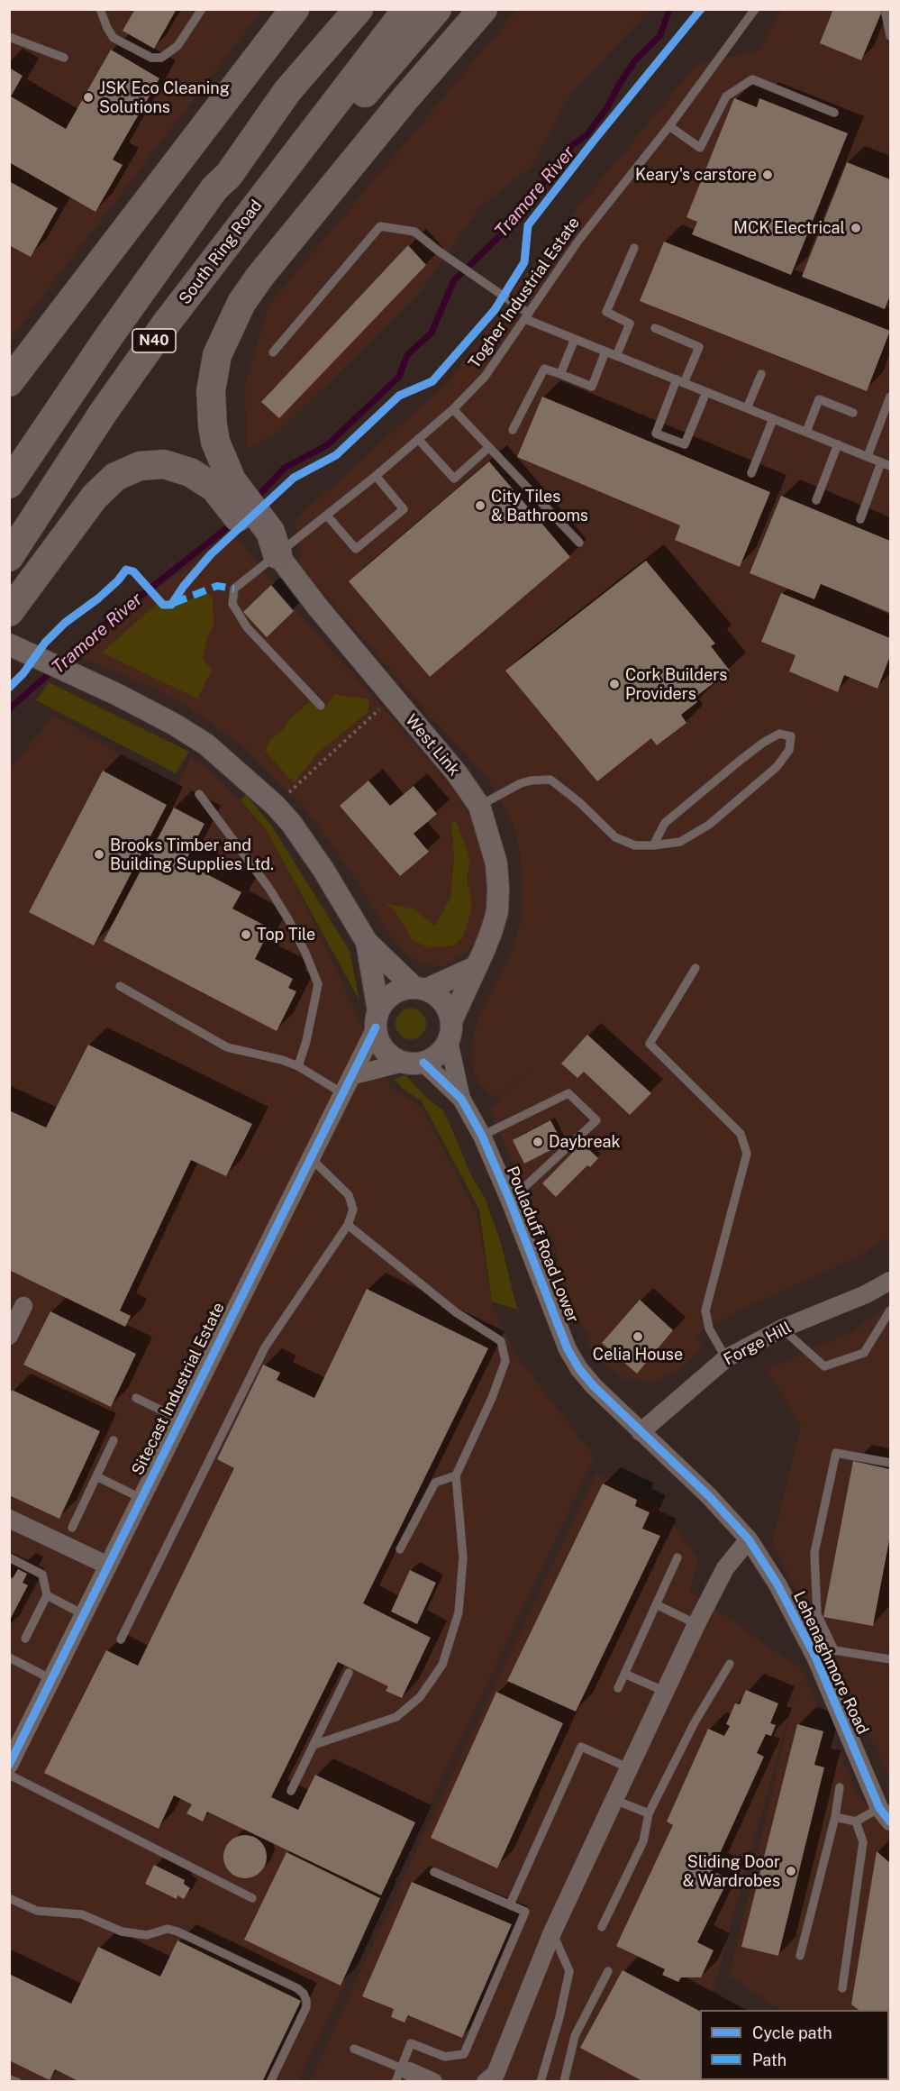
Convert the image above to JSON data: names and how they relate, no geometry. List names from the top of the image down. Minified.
{"streets":{"highway":["South Ring Road","N40"],"street":["West Link","Pouladuff Road Lower","Forge Hill","Sitecast Industrial Estate","Lehenaghmore Road"],"lane":["Togher Industrial Estate"]},"crossings":[["Togher Industrial Estate","West Link"],["West Link","Pouladuff Road Lower"],["West Link","Sitecast Industrial Estate"],["Pouladuff Road Lower","Forge Hill"],["Pouladuff Road Lower","Sitecast Industrial Estate"],["Pouladuff Road Lower","Lehenaghmore Road"],["Forge Hill","Lehenaghmore Road"]],"water":["Tramore River"],"places":["JSK Eco Cleaning Solutions","Keary's carstore","MCK Electrical","City Tiles & Bathrooms","Cork Builders Providers","Brooks Timber and Building Supplies Ltd.","Top Tile","Daybreak","Celia House","Sliding Door & Wardrobes"],"legend":["Cycle path","Path"]}
